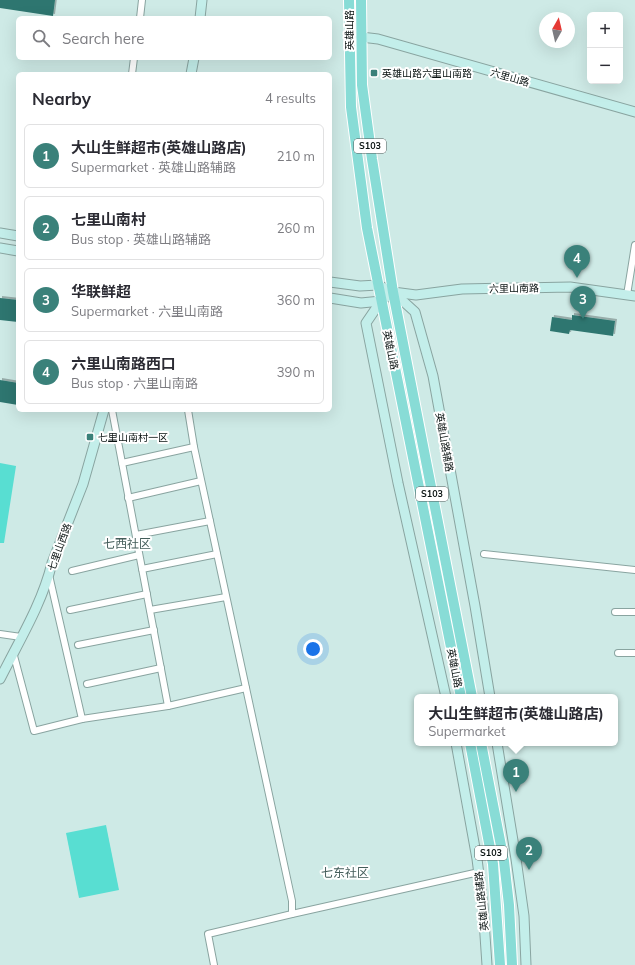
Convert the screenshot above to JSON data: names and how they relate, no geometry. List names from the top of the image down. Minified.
{"streets":{"main road":["英雄山路","S103"],"street":["六里山路","六里山南路","英雄山路辅路","七里山西路"]},"crossings":[["英雄山路","六里山路"],["英雄山路","六里山南路"],["英雄山路","英雄山路辅路"],["六里山南路","英雄山路辅路"]],"districts":["七西社区","七东社区"],"places":{"transit":["英雄山路六里山南路","七里山南村一区"]},"north":"top","page":{"map_buttons":["+","−"],"search":"Search here","heading":["Nearby","4 results"],"list":[{"mark":"1","name":"大山生鲜超市(英雄山路店)","note":"Supermarket · 英雄山路辅路","value":"210 m"},{"mark":"2","name":"七里山南村","note":"Bus stop · 英雄山路辅路","value":"260 m"},{"mark":"3","name":"华联鲜超","note":"Supermarket · 六里山南路","value":"360 m"},{"mark":"4","name":"六里山南路西口","note":"Bus stop · 六里山南路","value":"390 m"}],"pins":["4","3","1","2"],"popup":["大山生鲜超市(英雄山路店)","Supermarket"]}}
